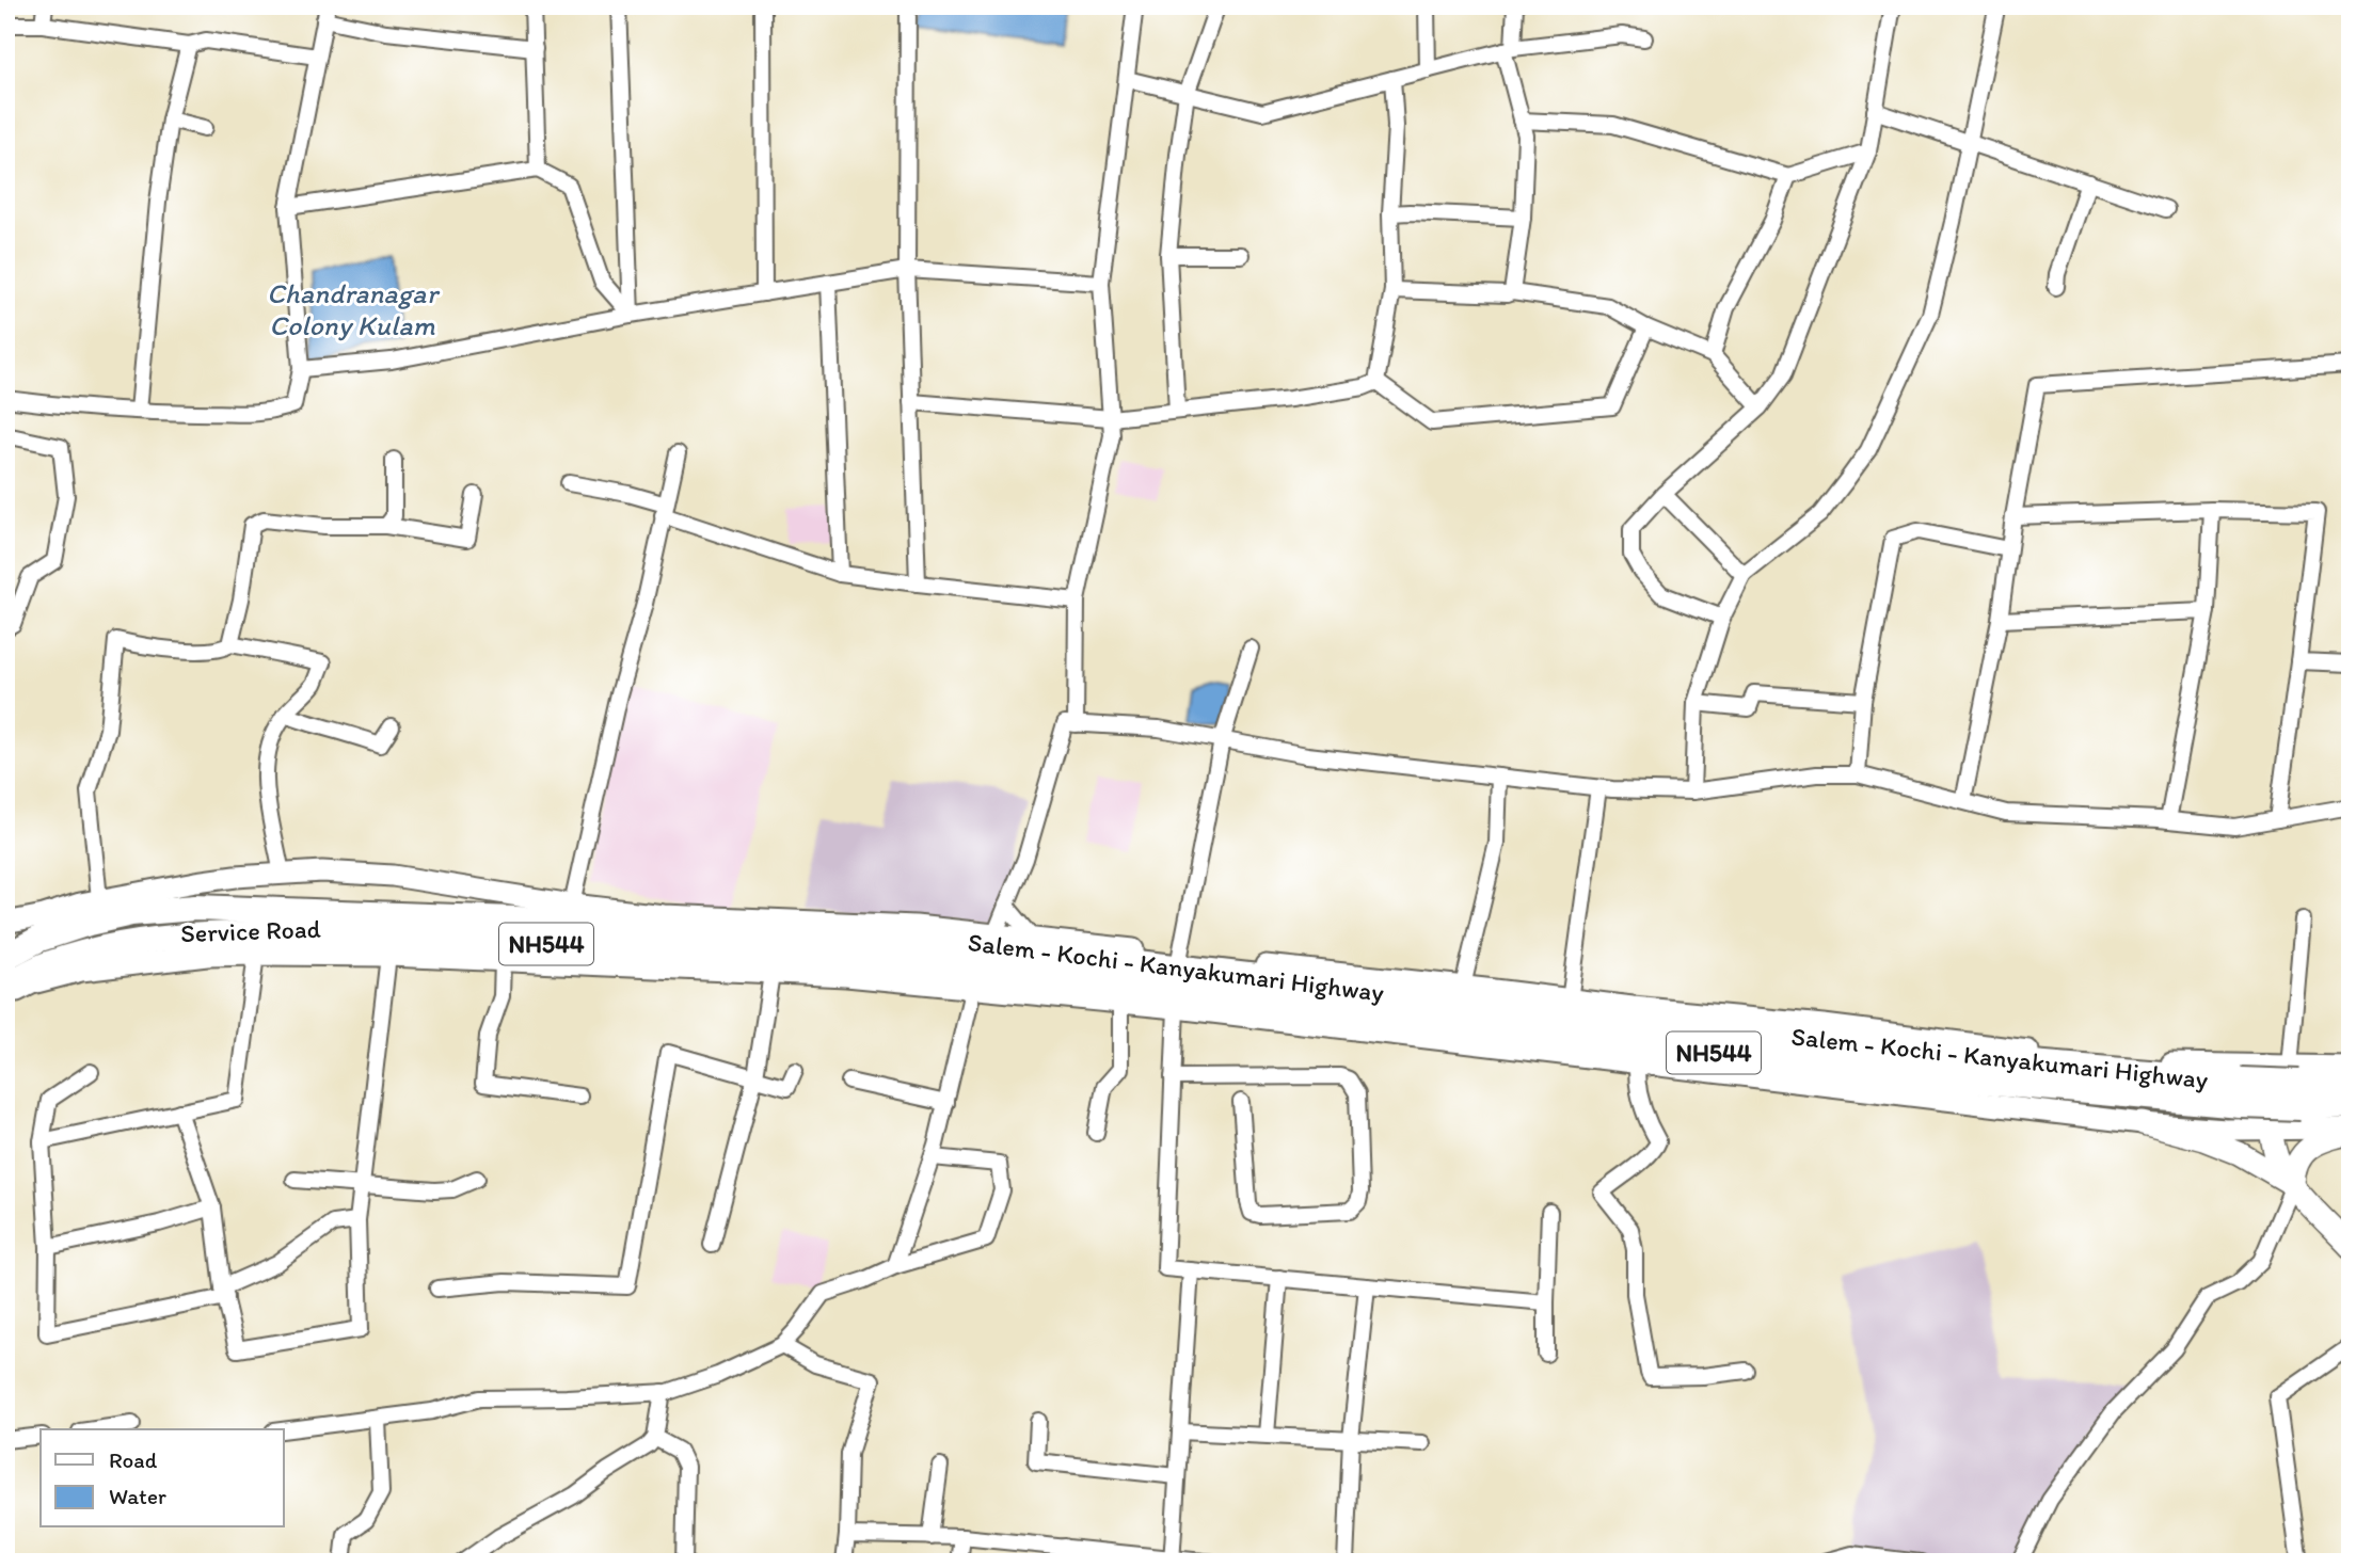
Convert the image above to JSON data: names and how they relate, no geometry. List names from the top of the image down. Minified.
{"streets":{"highway":["NH544","Salem - Kochi - Kanyakumari Highway"],"street":["Service Road"]},"water":["Chandranagar Colony Kulam"],"legend":["Road","Water"]}
